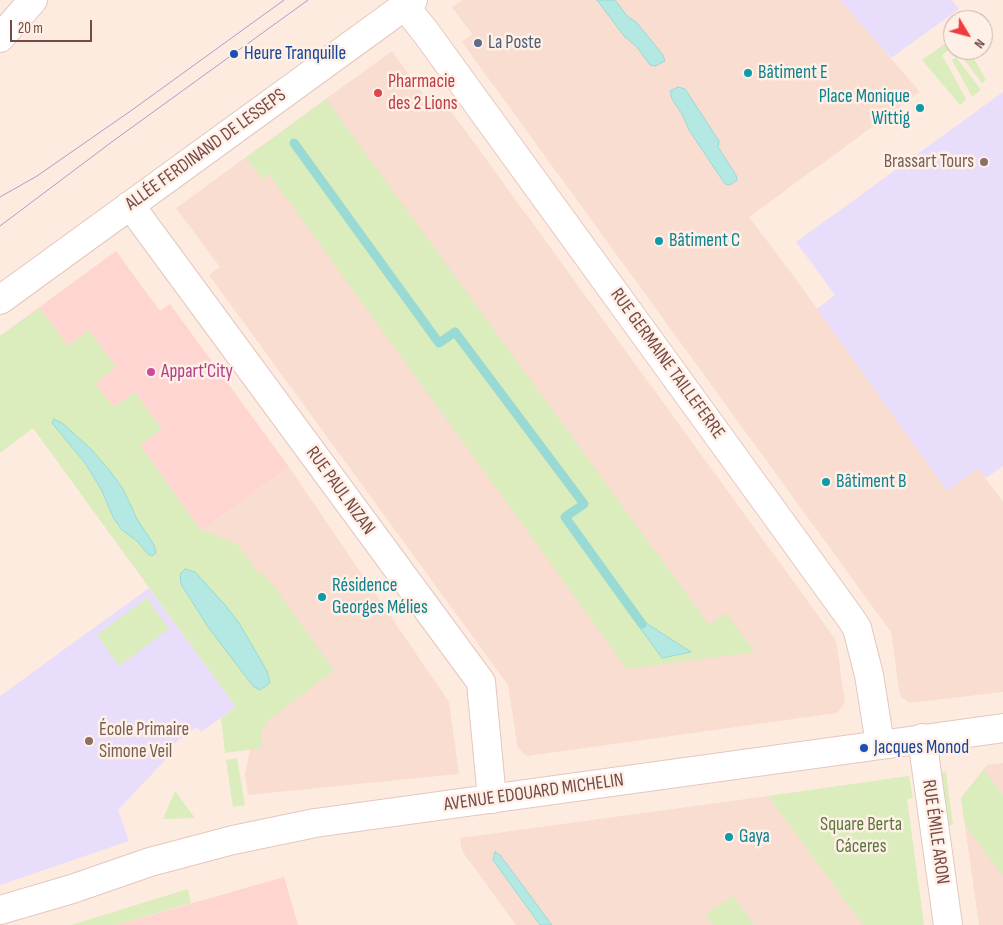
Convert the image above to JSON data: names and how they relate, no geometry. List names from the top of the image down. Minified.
{"streets":{"street":["ALLÉE FERDINAND DE LESSEPS","RUE GERMAINE TAILLEFERRE","RUE PAUL NIZAN","AVENUE EDOUARD MICHELIN","RUE ÉMILE ARON"]},"crossings":[["ALLÉE FERDINAND DE LESSEPS","RUE GERMAINE TAILLEFERRE"],["ALLÉE FERDINAND DE LESSEPS","RUE PAUL NIZAN"],["RUE GERMAINE TAILLEFERRE","AVENUE EDOUARD MICHELIN"],["RUE PAUL NIZAN","AVENUE EDOUARD MICHELIN"],["AVENUE EDOUARD MICHELIN","RUE ÉMILE ARON"]],"parks":["Square Berta Cáceres"],"places":["La Poste","Heure Tranquille","Bâtiment E","Pharmacie des 2 Lions","Place Monique Wittig","Brassart Tours","Bâtiment C","Appart'City","Bâtiment B","Résidence Georges Mélies","École Primaire Simone Veil","Jacques Monod","Gaya"],"scale_bar":"20 m","north":"bottom right"}
